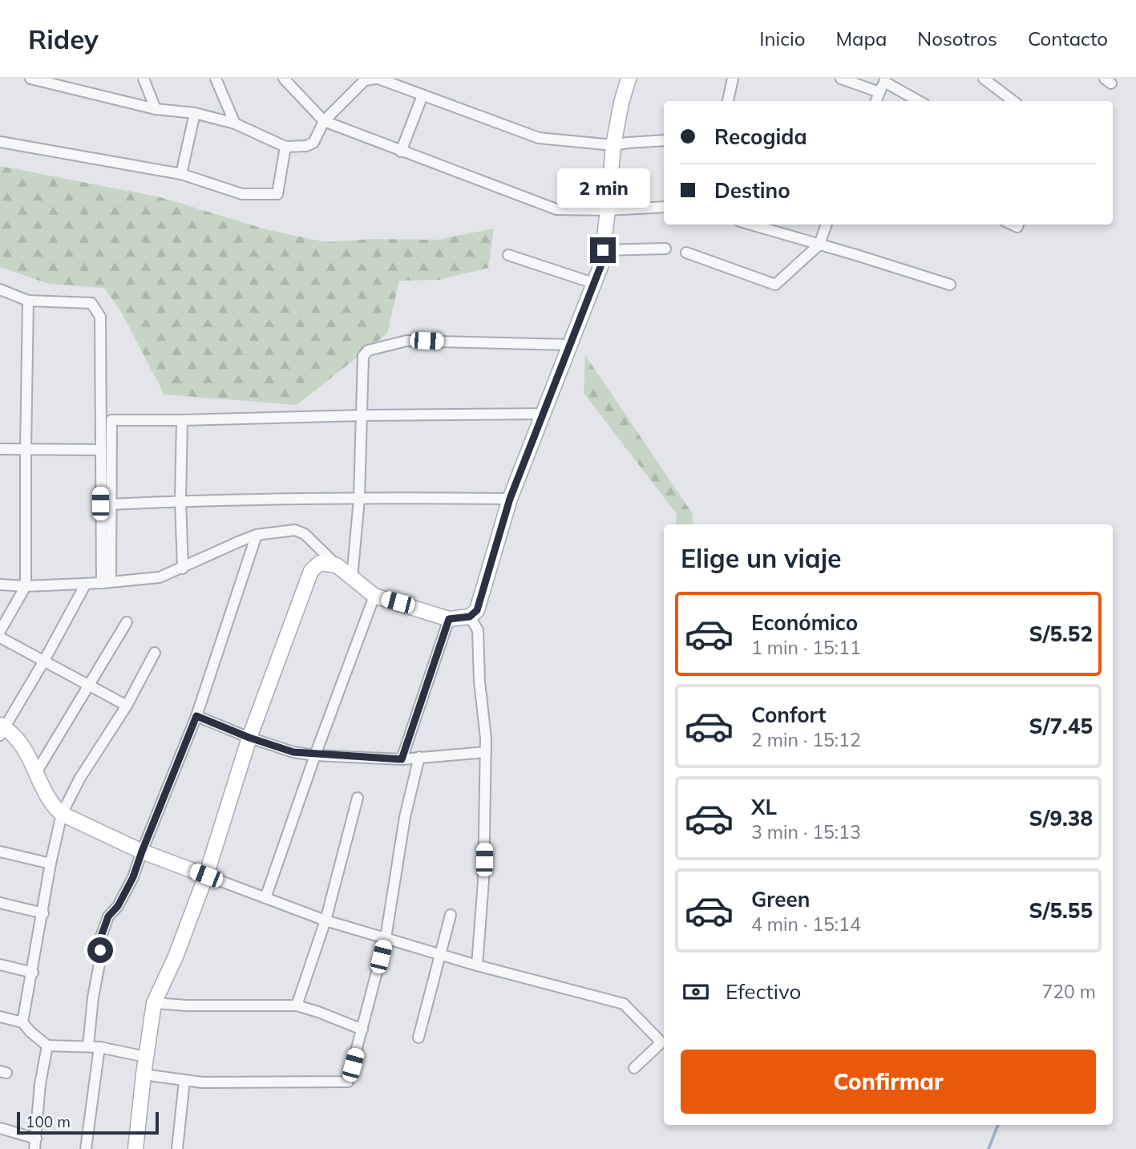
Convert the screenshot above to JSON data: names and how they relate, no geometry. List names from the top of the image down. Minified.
{"scale_bar":"100 m","page":{"header":"Ridey","nav":["Inicio","Mapa","Nosotros","Contacto"],"banner":["Recogida","Destino"],"bubble":"2 min","heading":"Elige un viaje","list":[{"name":"Económico","note":"1 min · 15:11","value":"S/5.52"},{"name":"Confort","note":"2 min · 15:12","value":"S/7.45"},{"name":"XL","note":"3 min · 15:13","value":"S/9.38"},{"name":"Green","note":"4 min · 15:14","value":"S/5.55"}],"pay":["Efectivo","720 m"],"buttons":"Confirmar","scale":"100 m"}}
